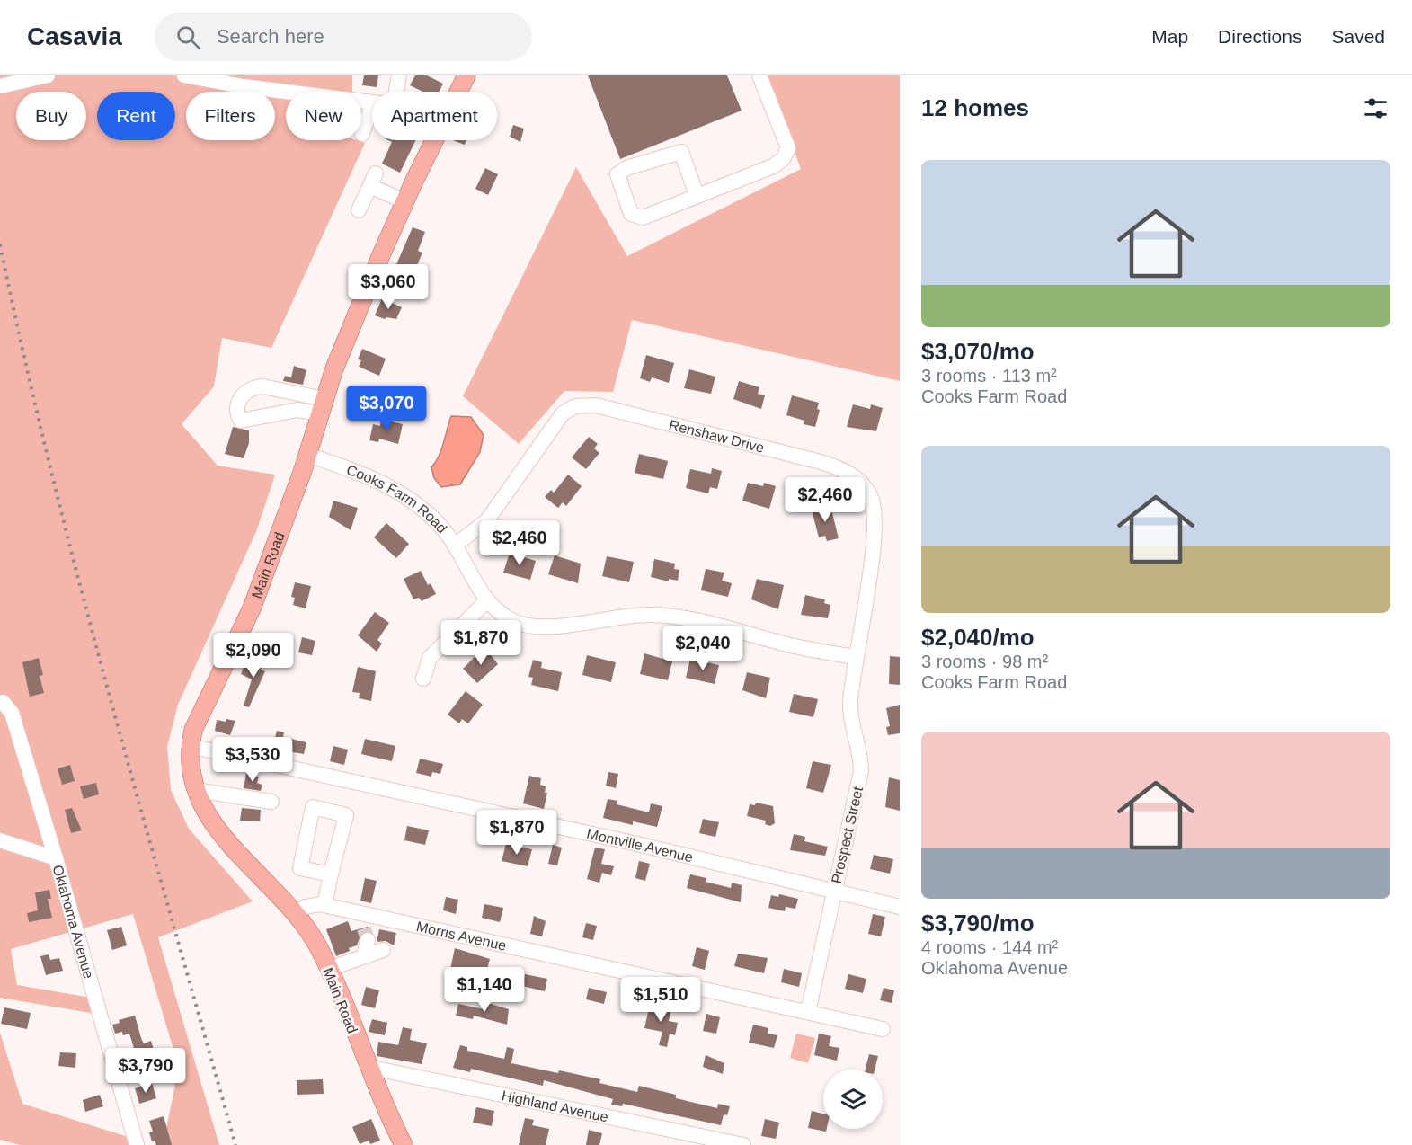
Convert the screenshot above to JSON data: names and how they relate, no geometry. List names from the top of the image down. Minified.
{"streets":{"main road":["Main Road"],"street":["Renshaw Drive","Cooks Farm Road","Prospect Street","Montville Avenue","Oklahoma Avenue","Morris Avenue","Highland Avenue"]},"crossings":[["Renshaw Drive","Cooks Farm Road"],["Renshaw Drive","Prospect Street"],["Cooks Farm Road","Main Road"],["Cooks Farm Road","Prospect Street"],["Main Road","Montville Avenue"],["Main Road","Morris Avenue"],["Main Road","Highland Avenue"],["Prospect Street","Montville Avenue"],["Prospect Street","Morris Avenue"]],"page":{"header":"Casavia","search":"Search here","nav":["Map","Directions","Saved"],"heading":"12 homes","chip":["Buy","Rent","Filters","New","Apartment"],"list":[{"name":"$3,070/mo","note":"3 rooms · 113 m² · Cooks Farm Road"},{"name":"$2,040/mo","note":"3 rooms · 98 m² · Cooks Farm Road"},{"name":"$3,790/mo","note":"4 rooms · 144 m² · Oklahoma Avenue"}],"price":["$3,060","$3,070","$2,460","$2,460","$1,870","$2,040","$2,090","$3,530","$1,870","$1,140","$1,510","$3,790"]}}
